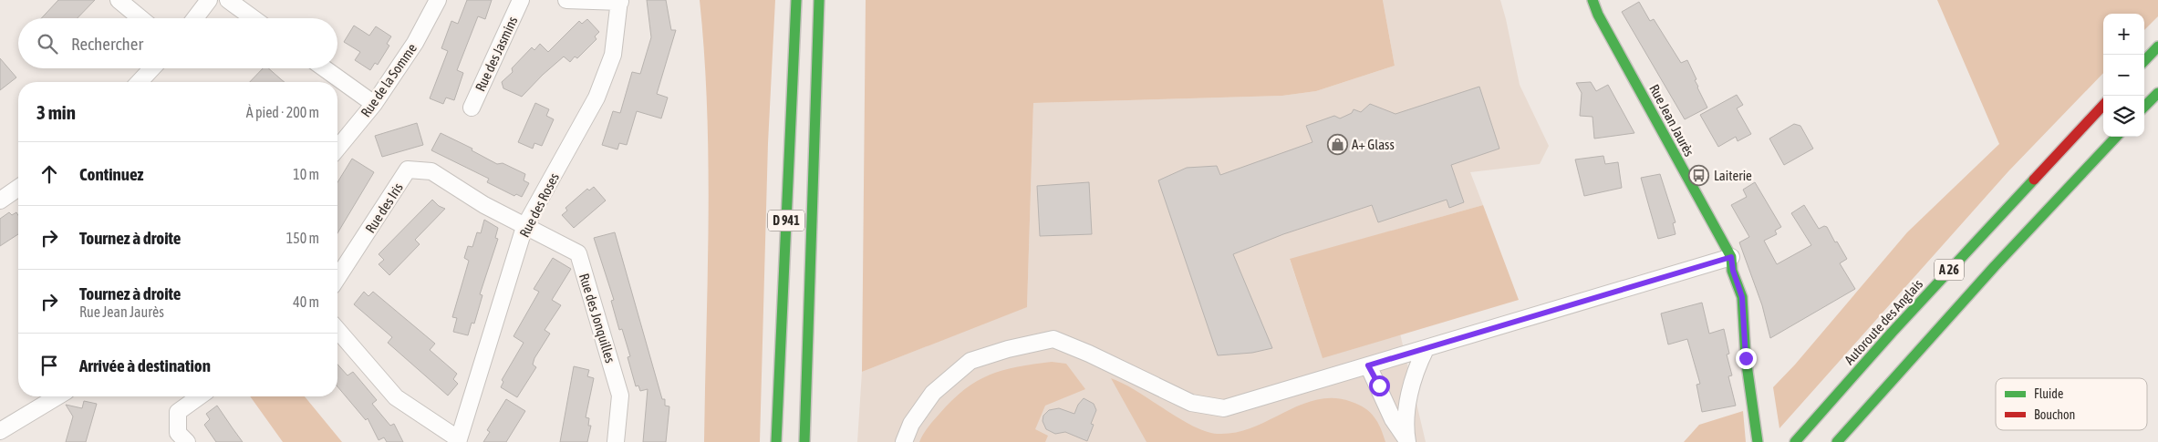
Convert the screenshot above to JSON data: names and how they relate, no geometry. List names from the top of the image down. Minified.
{"streets":{"main road":["Rue Jean Jaurès","D 941","A 26","Autoroute des Anglais"],"street":["Rue des Jasmins","Rue de la Somme","Rue des Roses","Rue des Iris","Rue des Jonquilles"]},"crossings":[["Rue des Roses","Rue des Iris"],["Rue des Roses","Rue des Jonquilles"],["Rue des Iris","Rue des Jonquilles"]],"places":{"shop":["A+ Glass"],"bus stop":["Laiterie"]},"legend":["Fluide","Bouchon"],"page":{"map_buttons":["+","−"],"search":"Rechercher","heading":["3 min","À pied · 200 m"],"list":[["Continuez","10 m"],["Tournez à droite","150 m"],["Tournez à droite","Rue Jean Jaurès","40 m"],"Arrivée à destination"]}}
